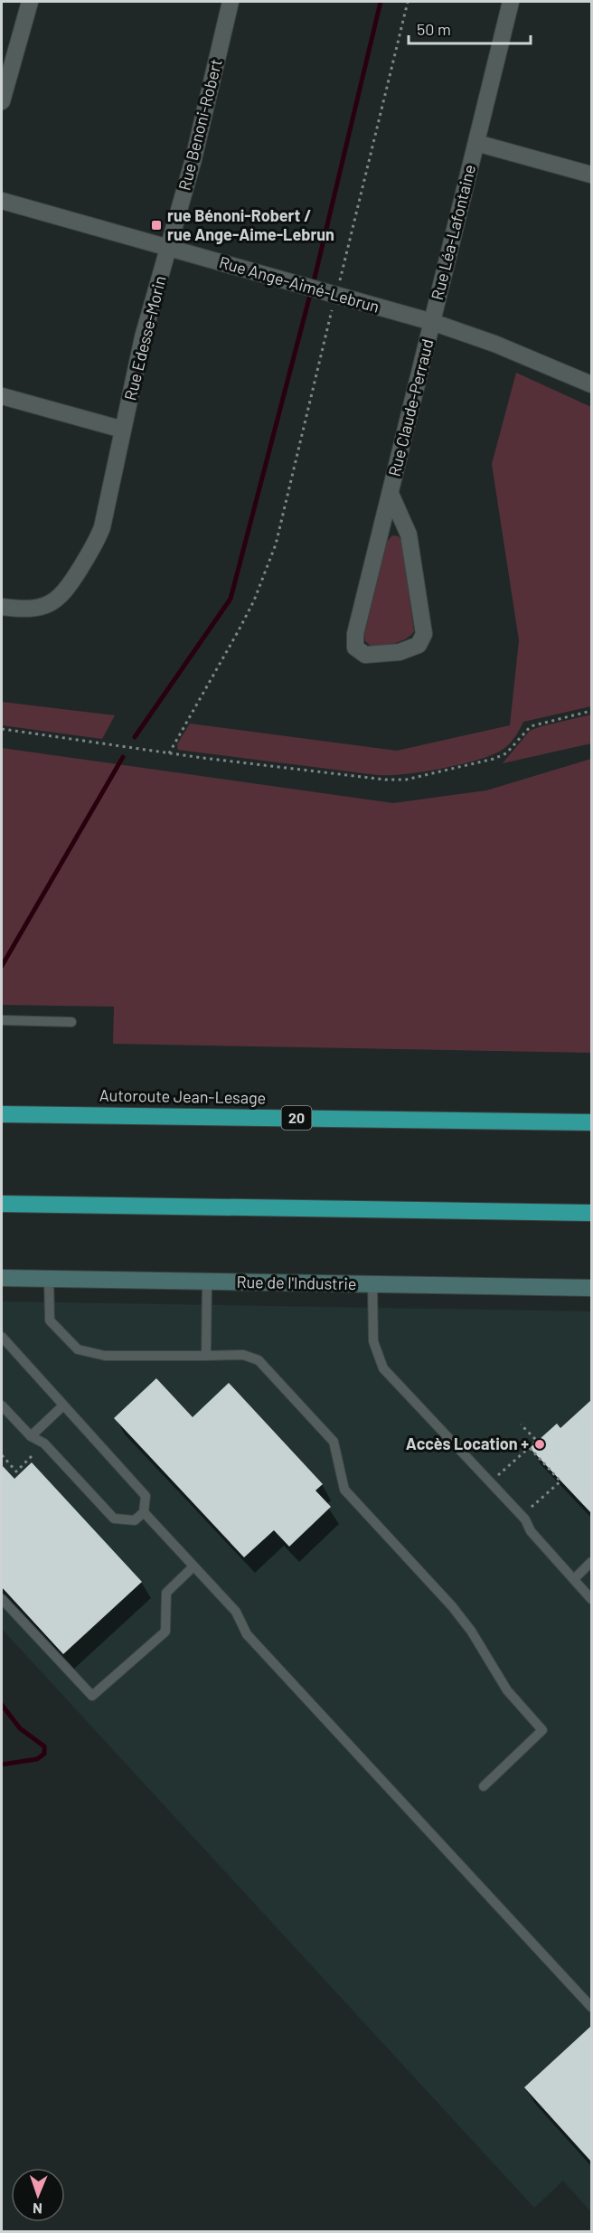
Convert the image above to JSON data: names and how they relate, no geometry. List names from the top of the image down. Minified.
{"streets":{"highway":["Autoroute Jean-Lesage","20"],"street":["Rue Benoni-Robert","Rue Léa-Lafontaine","Rue Ange-Aimé-Lebrun","Rue Edesse-Morin","Rue Claude-Perraud","Rue de l'Industrie"]},"crossings":[["Rue Benoni-Robert","Rue Ange-Aimé-Lebrun"],["Rue Benoni-Robert","Rue Edesse-Morin"],["Rue Léa-Lafontaine","Rue Ange-Aimé-Lebrun"],["Rue Léa-Lafontaine","Rue Claude-Perraud"],["Rue Ange-Aimé-Lebrun","Rue Edesse-Morin"],["Rue Ange-Aimé-Lebrun","Rue Claude-Perraud"]],"places":{"transit":["rue Bénoni-Robert / rue Ange-Aime-Lebrun"],"other":["Accès Location +"]},"scale_bar":"50 m","north":"bottom"}
